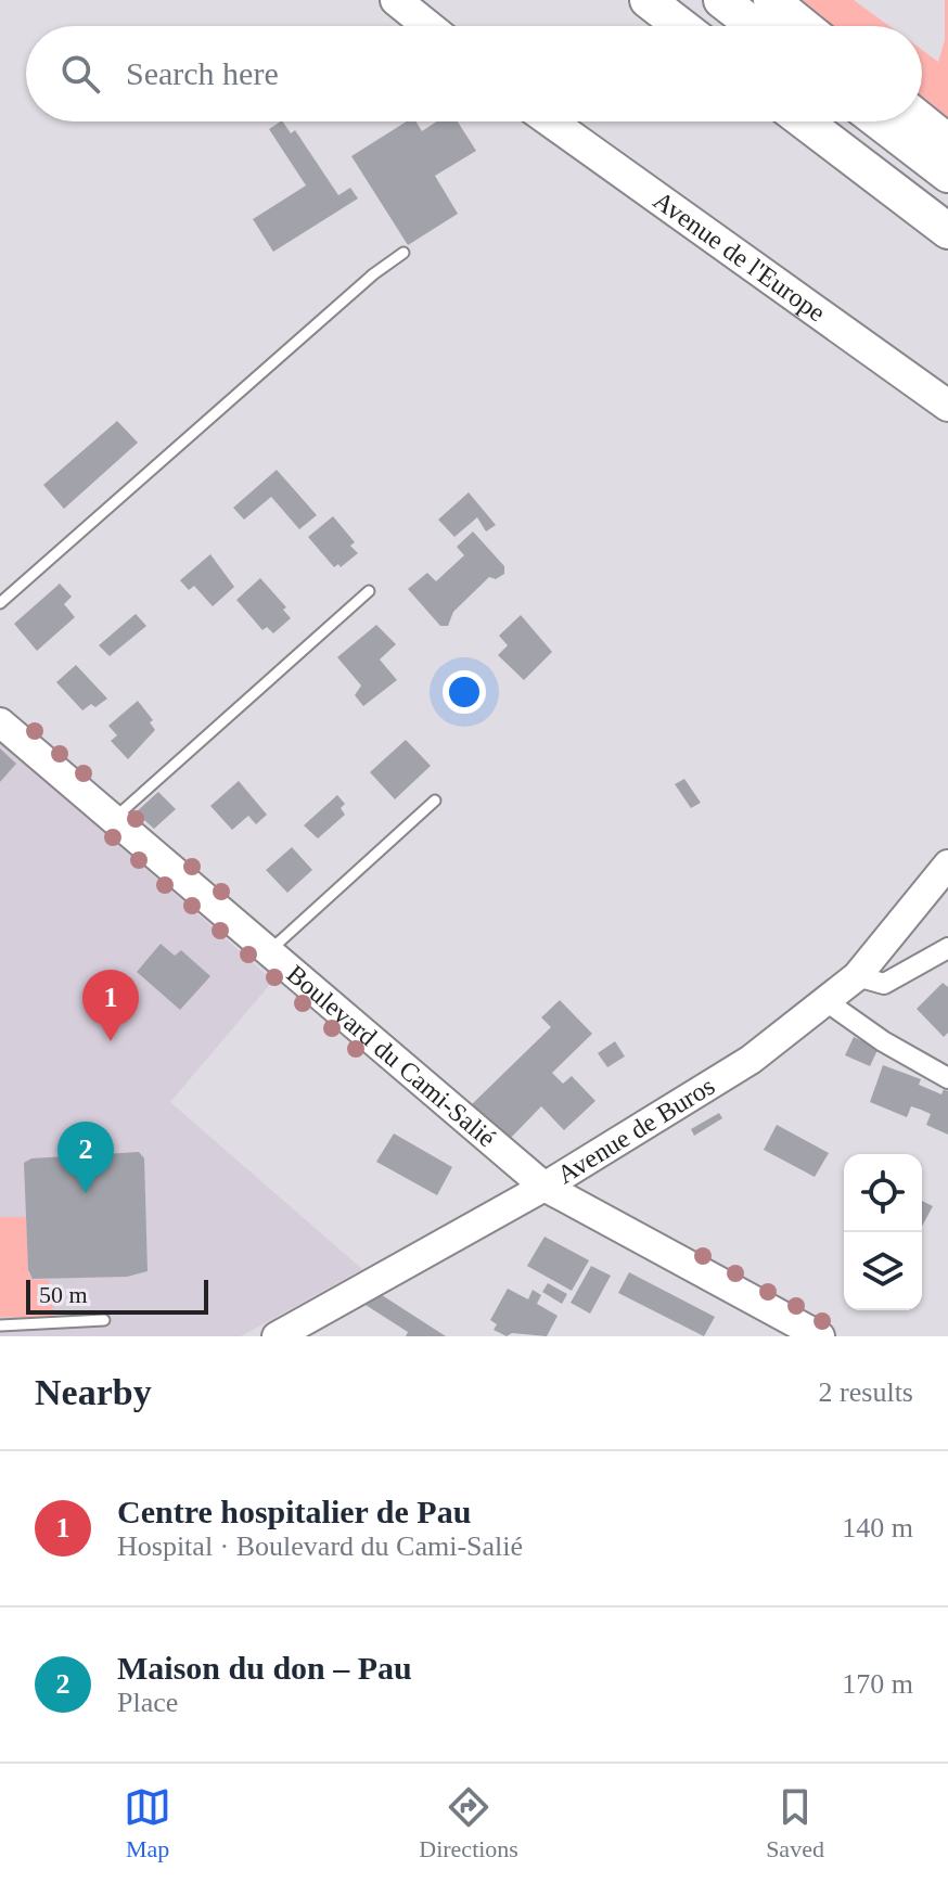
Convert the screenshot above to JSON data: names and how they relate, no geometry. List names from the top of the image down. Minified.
{"streets":{"main road":["Avenue de l'Europe"],"street":["Boulevard du Cami-Salié","Avenue de Buros"]},"crossings":[["Boulevard du Cami-Salié","Avenue de Buros"]],"scale_bar":"50 m","page":{"search":"Search here","pins":["1","2"],"scale":"50 m","heading":["Nearby","2 results"],"list":[{"mark":"1","name":"Centre hospitalier de Pau","note":"Hospital · Boulevard du Cami-Salié","value":"140 m"},{"mark":"2","name":"Maison du don – Pau","note":"Place","value":"170 m"}],"nav":["Map","Directions","Saved"]}}
